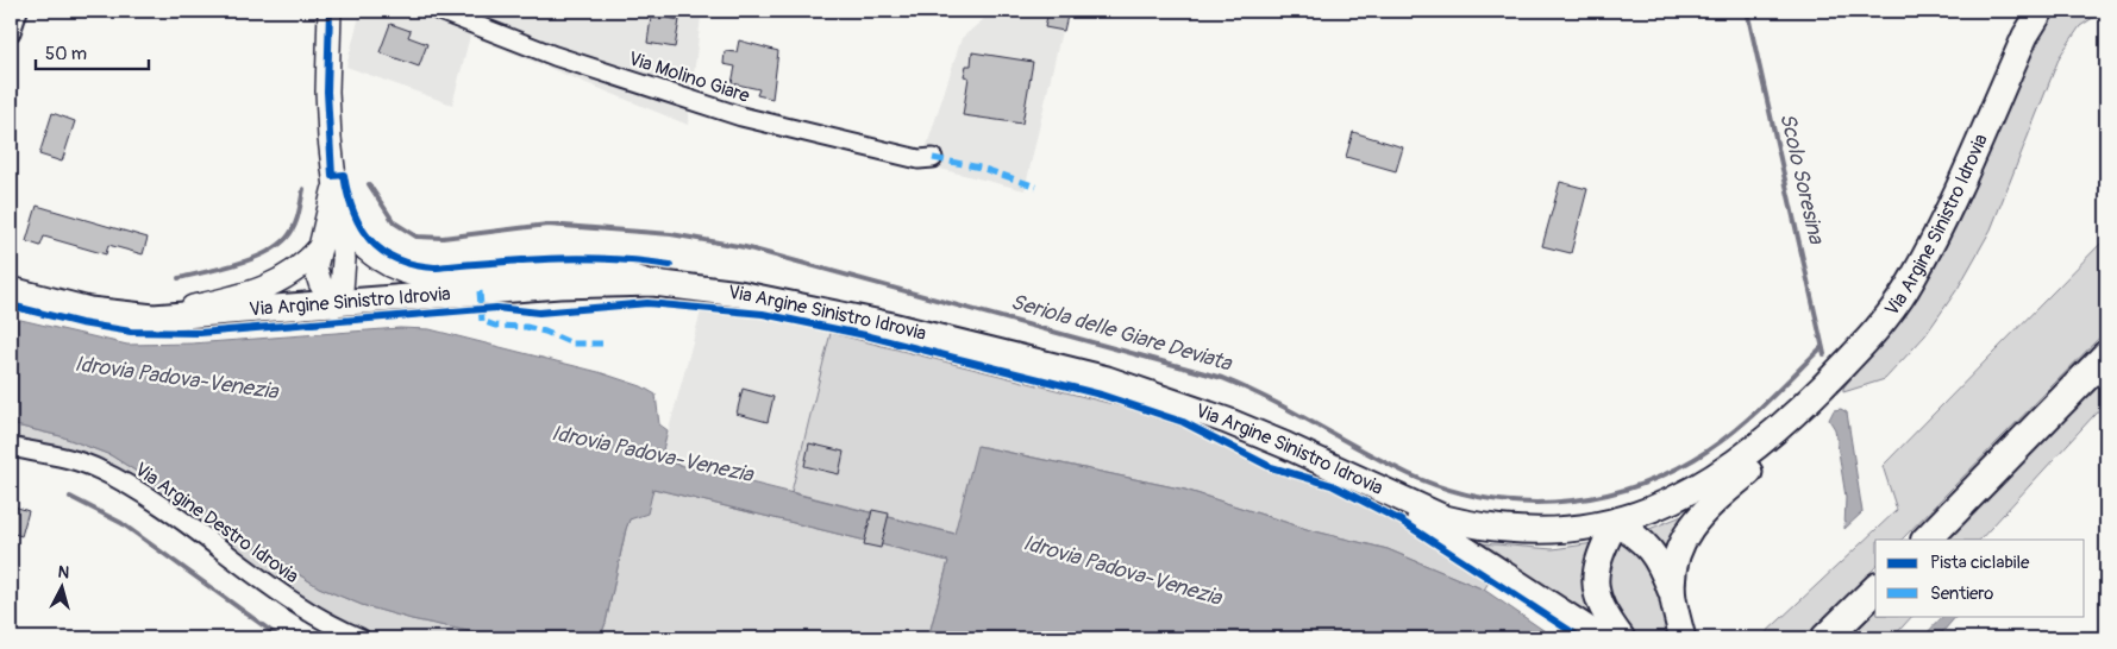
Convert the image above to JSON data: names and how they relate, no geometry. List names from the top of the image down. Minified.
{"streets":{"main road":["Via Argine Sinistro Idrovia"],"street":["Via Molino Giare","Via Argine Destro Idrovia"]},"water":["Scolo Soresina","Seriola delle Giare Deviata","Idrovia Padova-Venezia"],"legend":["Pista ciclabile","Sentiero"],"scale_bar":"50 m","north":"top"}
